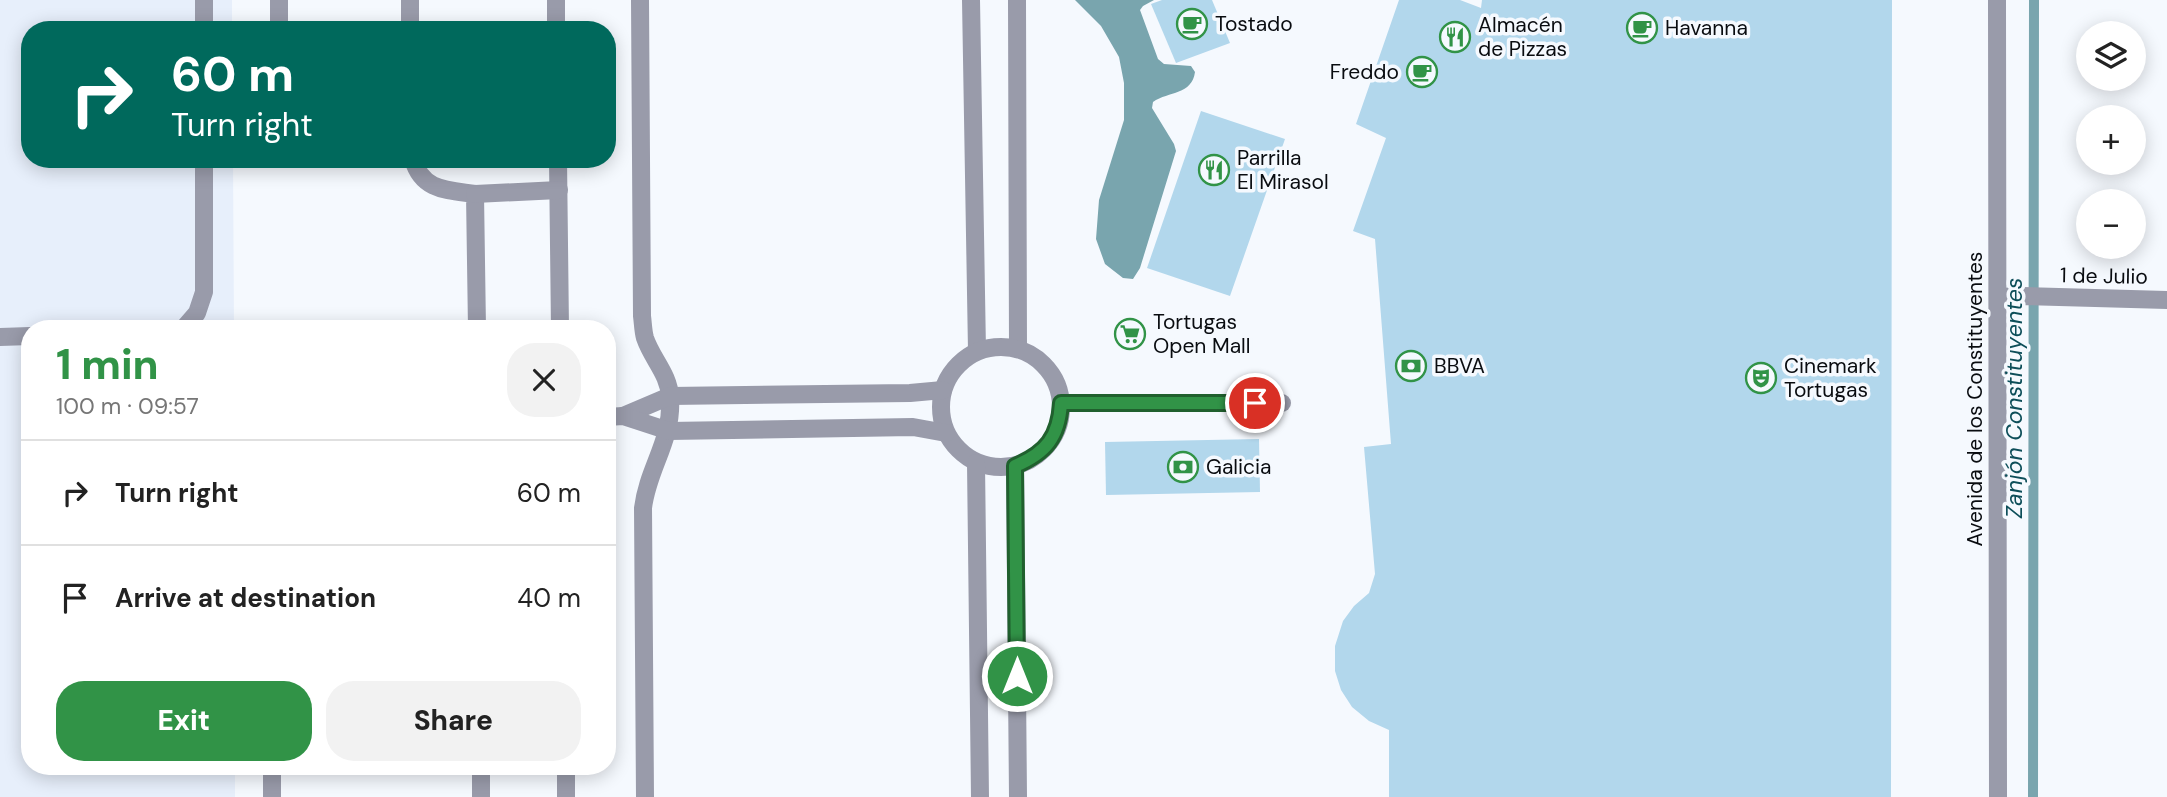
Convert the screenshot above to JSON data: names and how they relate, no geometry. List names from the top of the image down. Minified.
{"streets":{"street":["1 de Julio","Avenida de los Constituyentes"]},"crossings":[["1 de Julio","Avenida de los Constituyentes"]],"water":["Zanjón Constituyentes"],"places":{"cafe":["Tostado","Havanna","Freddo"],"restaurant":["Almacén de Pizzas","Parrilla El Mirasol"],"supermarket":["Tortugas Open Mall"],"bank":["BBVA","Galicia"],"theatre":["Cinemark Tortugas"]},"page":{"map_buttons":["+","−"],"turn":["60 m","Turn right"],"heading":["1 min","100 m · 09:57"],"list":[{"name":"Turn right","value":"60 m"},{"name":"Arrive at destination","value":"40 m"}],"buttons":["Exit","Share"]}}
